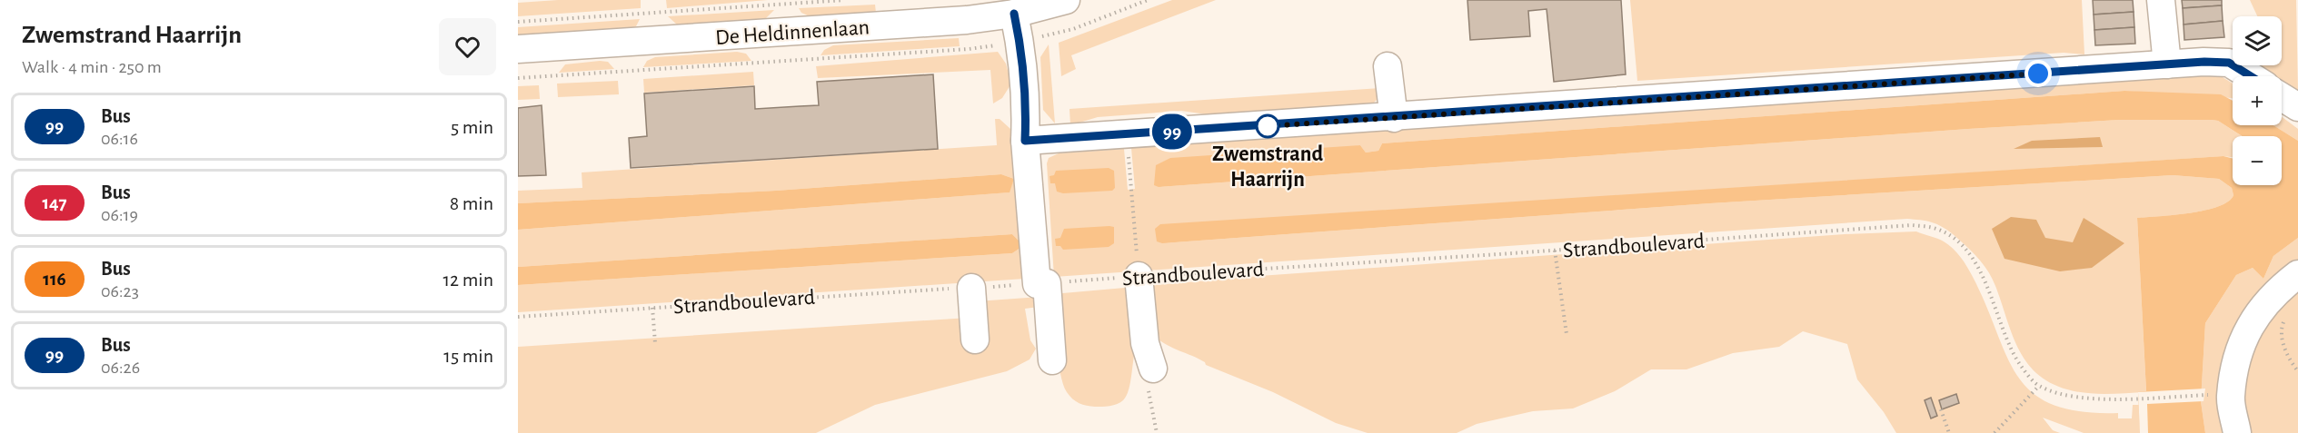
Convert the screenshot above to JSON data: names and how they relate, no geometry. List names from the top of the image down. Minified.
{"streets":{"street":["De Heldinnenlaan"],"path":["Strandboulevard"]},"places":["Zwemstrand Haarrijn"],"lines":["bus line 99"],"page":{"heading":["Zwemstrand Haarrijn","Walk · 4 min · 250 m"],"on_map":"99","map_buttons":["+","−"],"list":[{"mark":"99","name":"Bus","note":"06:16","value":"5 min"},{"mark":"147","name":"Bus","note":"06:19","value":"8 min"},{"mark":"116","name":"Bus","note":"06:23","value":"12 min"},{"mark":"99","name":"Bus","note":"06:26","value":"15 min"}]}}
